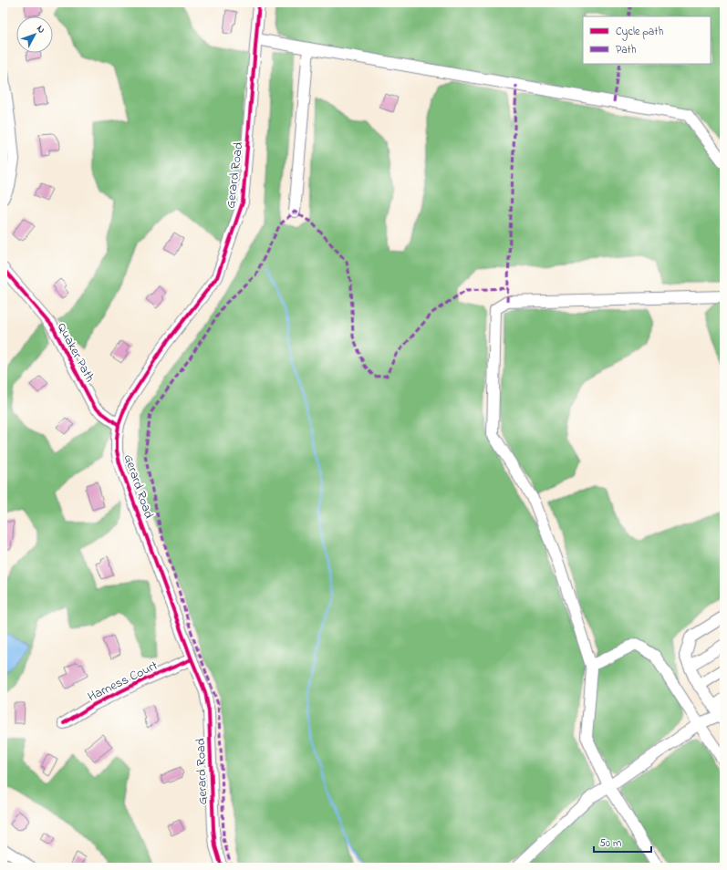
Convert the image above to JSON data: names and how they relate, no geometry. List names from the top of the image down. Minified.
{"streets":{"street":["Gerard Road","Quaker Path","Harness Court"]},"crossings":[["Gerard Road","Quaker Path"],["Gerard Road","Harness Court"]],"legend":["Cycle path","Path"],"scale_bar":"50 m","north":"top right"}
